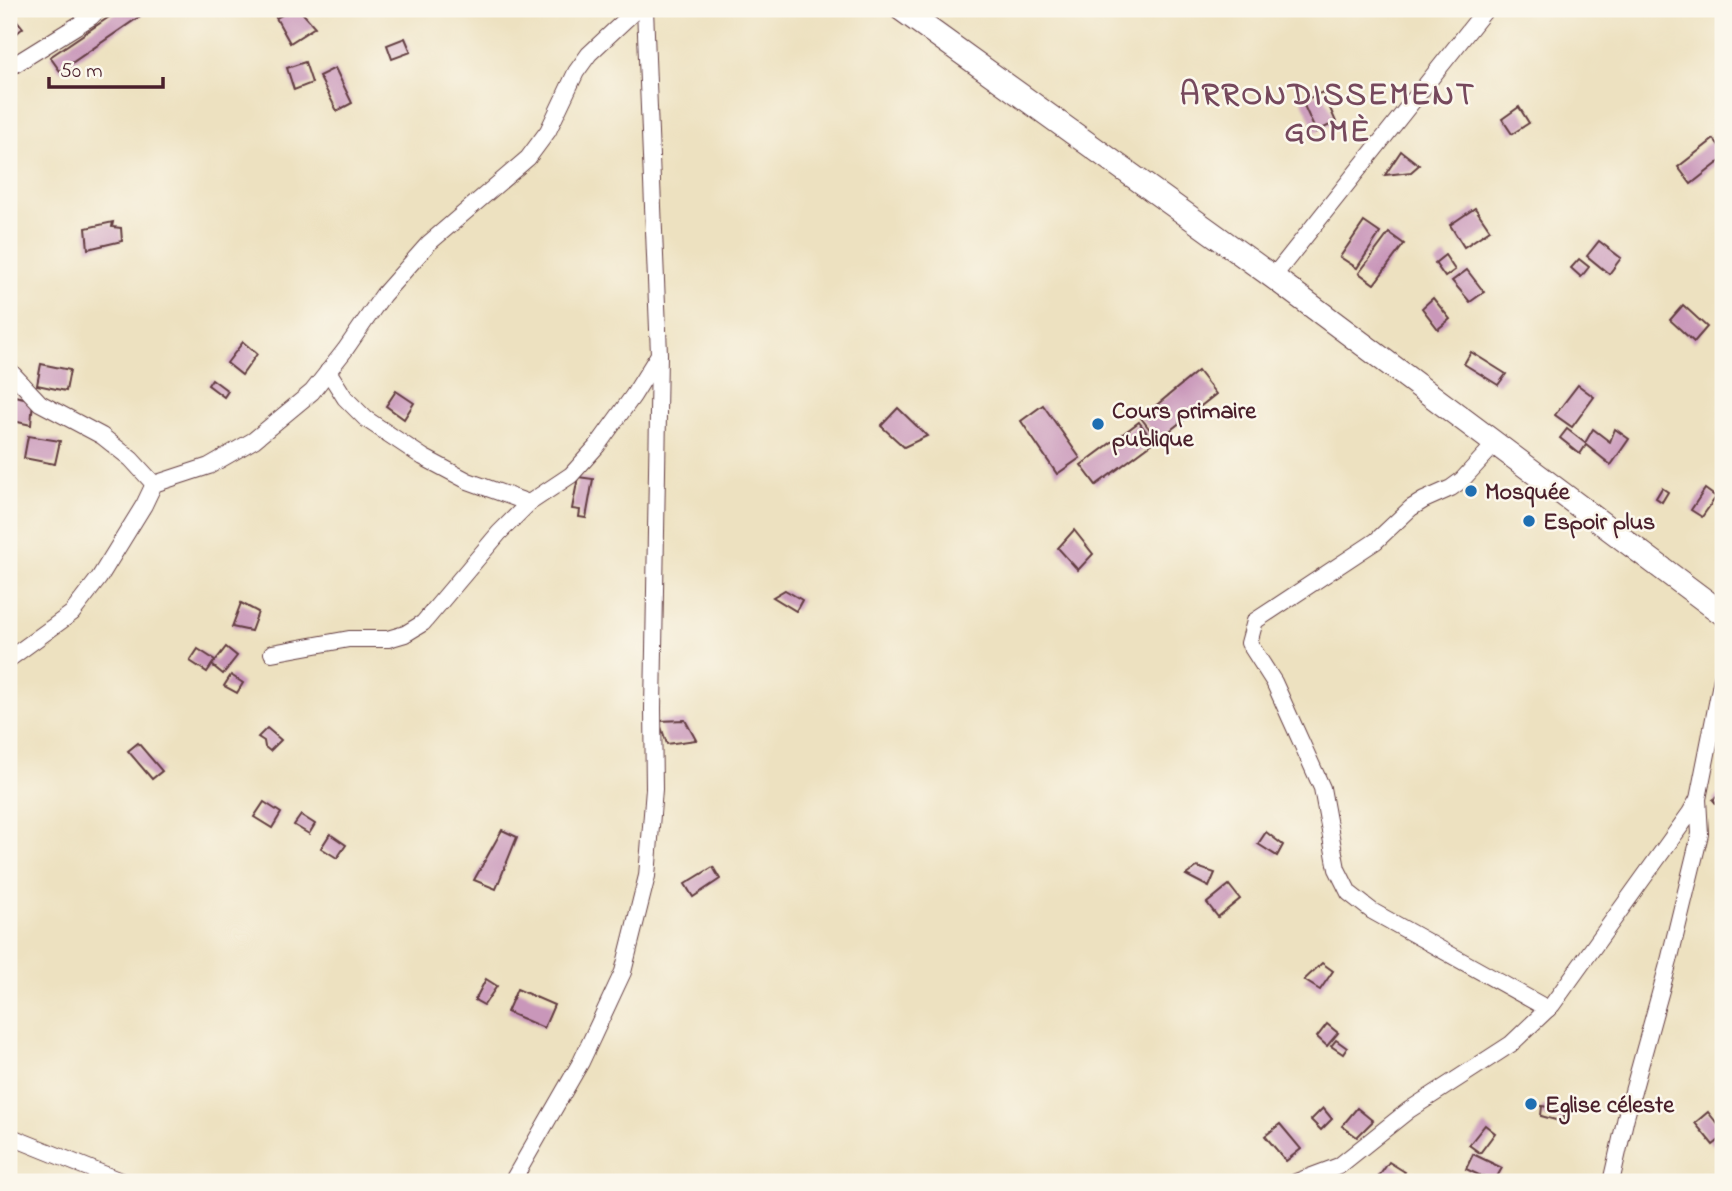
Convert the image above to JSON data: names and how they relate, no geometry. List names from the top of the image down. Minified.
{"districts":["ARRONDISSEMENT GOMÈ"],"places":["Cours primaire publique","Mosquée","Espoir plus","Eglise céleste"],"scale_bar":"50 m"}
